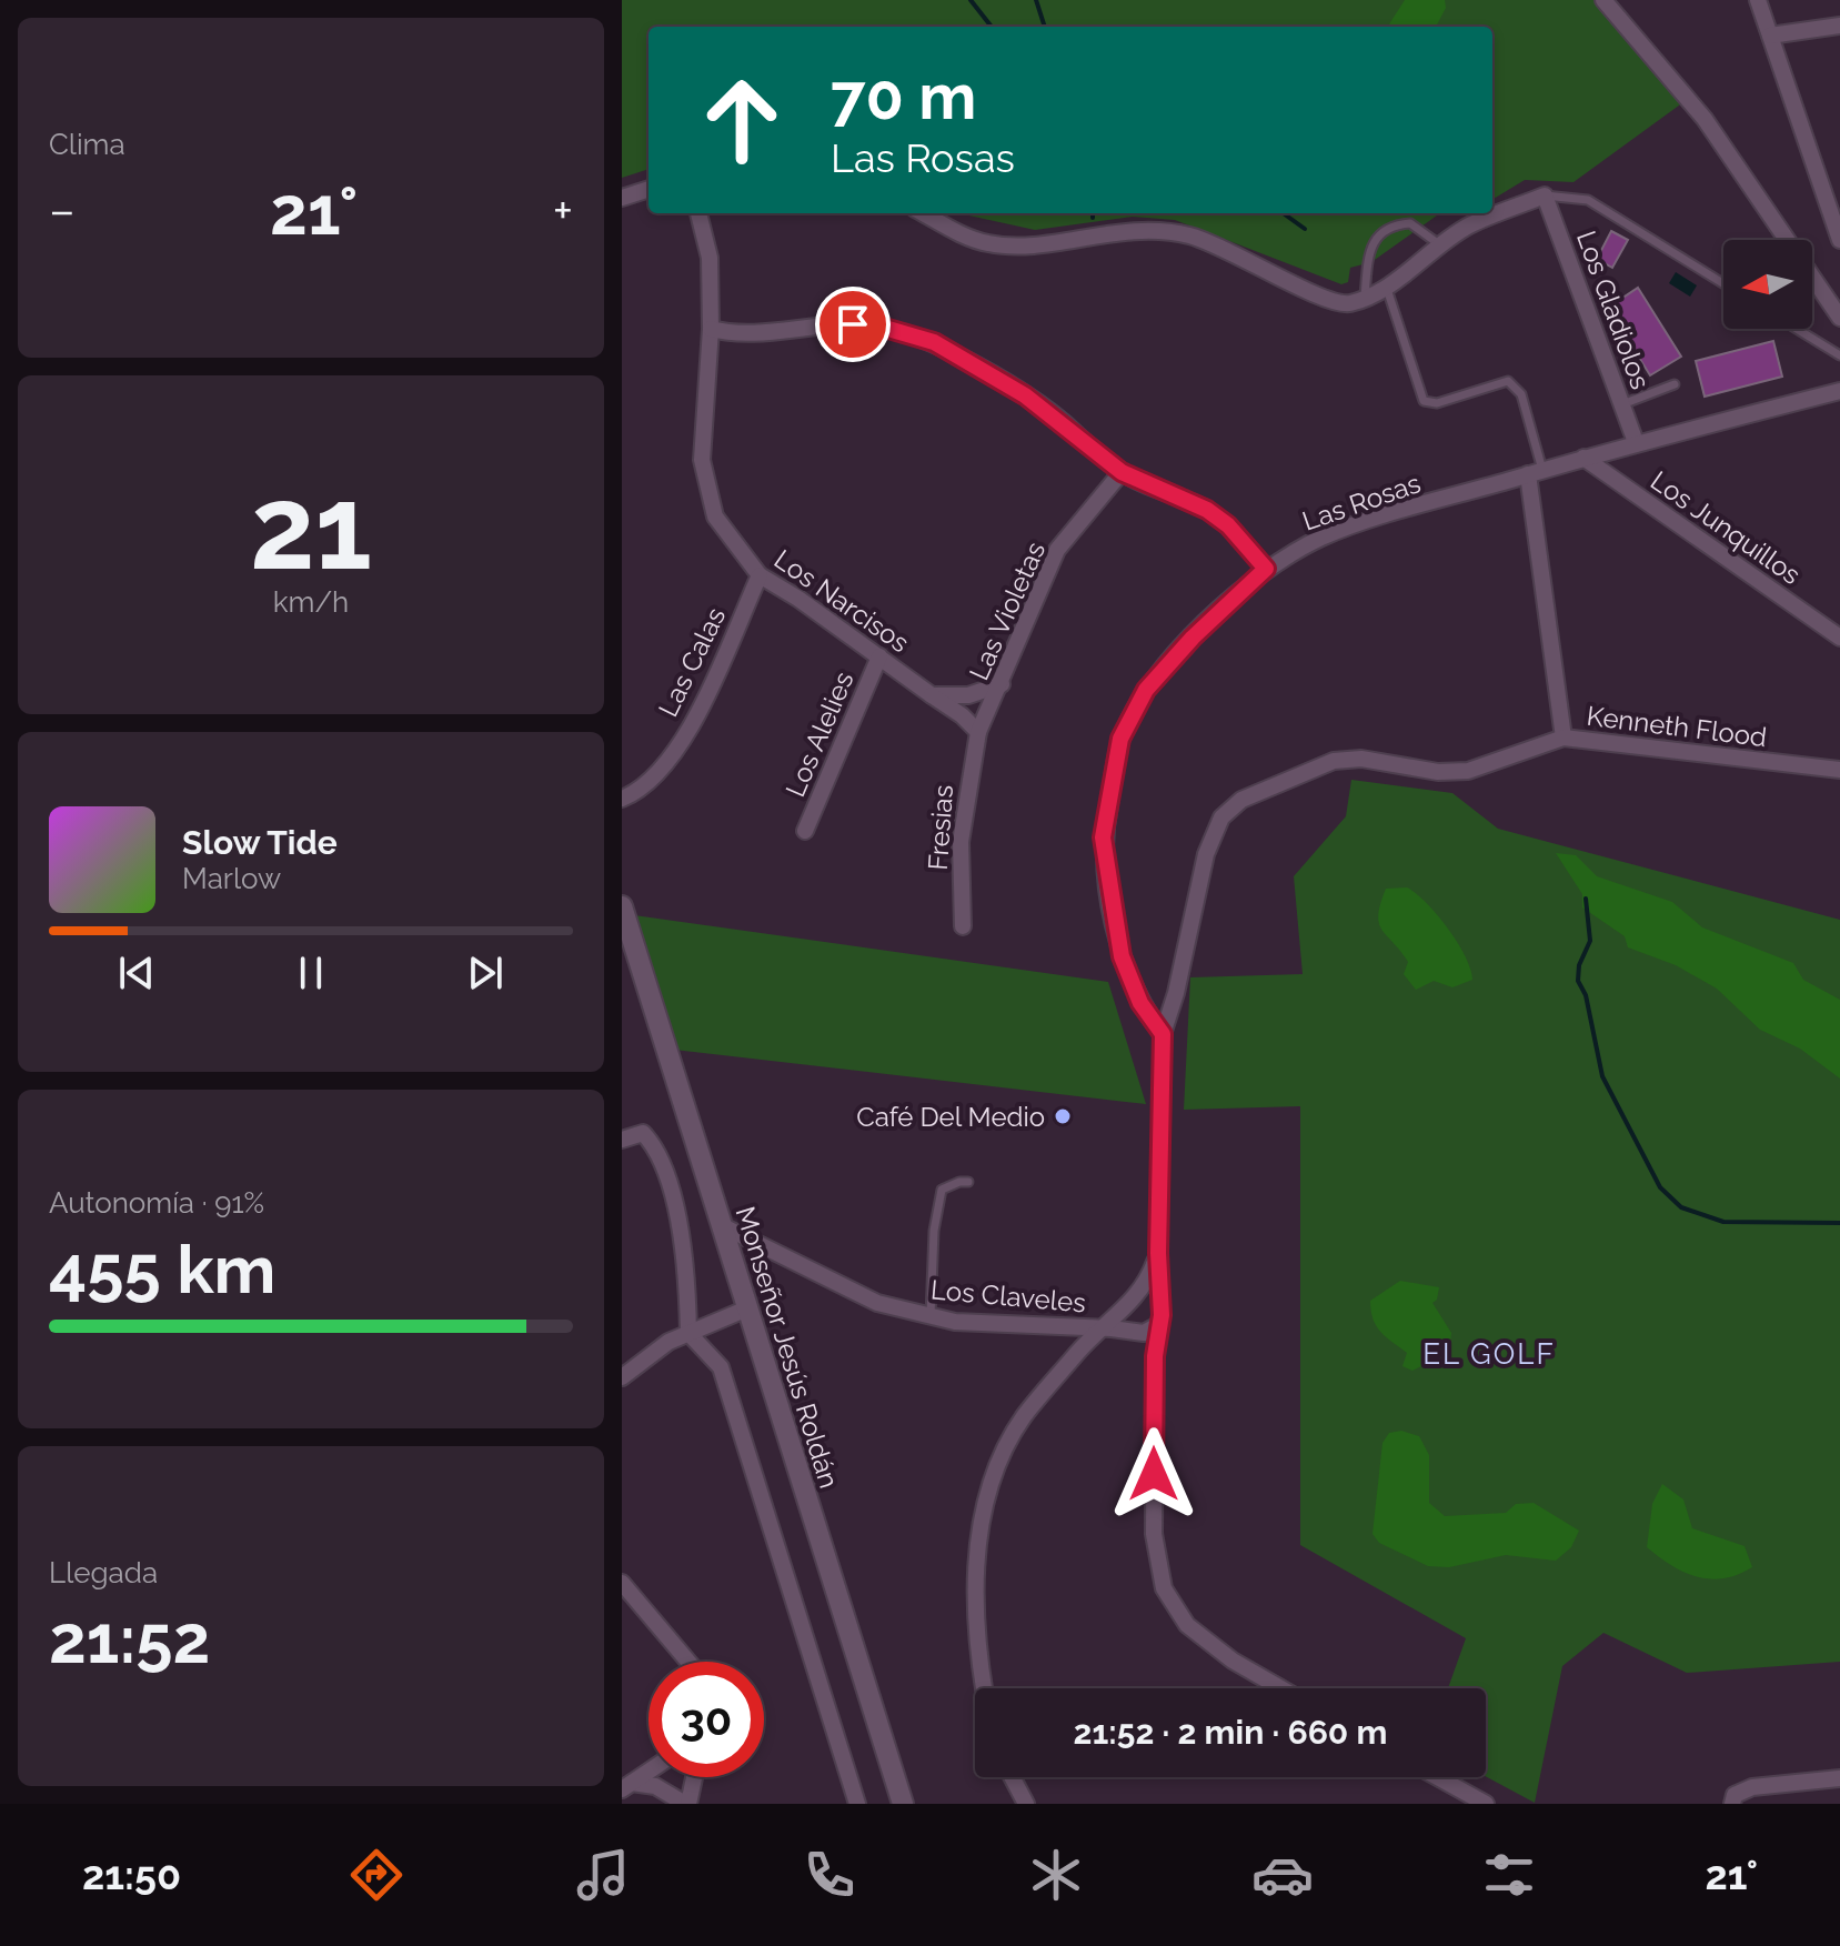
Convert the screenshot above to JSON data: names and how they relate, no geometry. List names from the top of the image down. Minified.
{"streets":{"street":["Los Gladiolos","Las Rosas","Los Junquillos","Los Narcisos","Las Violetas","Las Calas","Kenneth Flood","Los Alelies","Fresias","Los Claveles","Monseñor Jesús Roldán"]},"crossings":[["Los Gladiolos","Las Rosas"],["Las Rosas","Los Junquillos"],["Las Rosas","Kenneth Flood"],["Los Narcisos","Las Violetas"],["Los Narcisos","Las Calas"],["Los Narcisos","Los Alelies"],["Los Narcisos","Fresias"],["Las Violetas","Fresias"],["Los Claveles","Monseñor Jesús Roldán"]],"districts":["EL GOLF"],"places":["Café Del Medio"],"north":"left","page":{"tile":["Clima",["21","km/h"],["Autonomía · 91%","455 km"],["Llegada","21:52"]],"turn":["70 m","Las Rosas"],"heat":["−","21°","+"],"song":["Slow Tide","Marlow"],"limit":"30","trip":"21:52 · 2 min · 660 m","tabs":["21:50","21°"]}}
